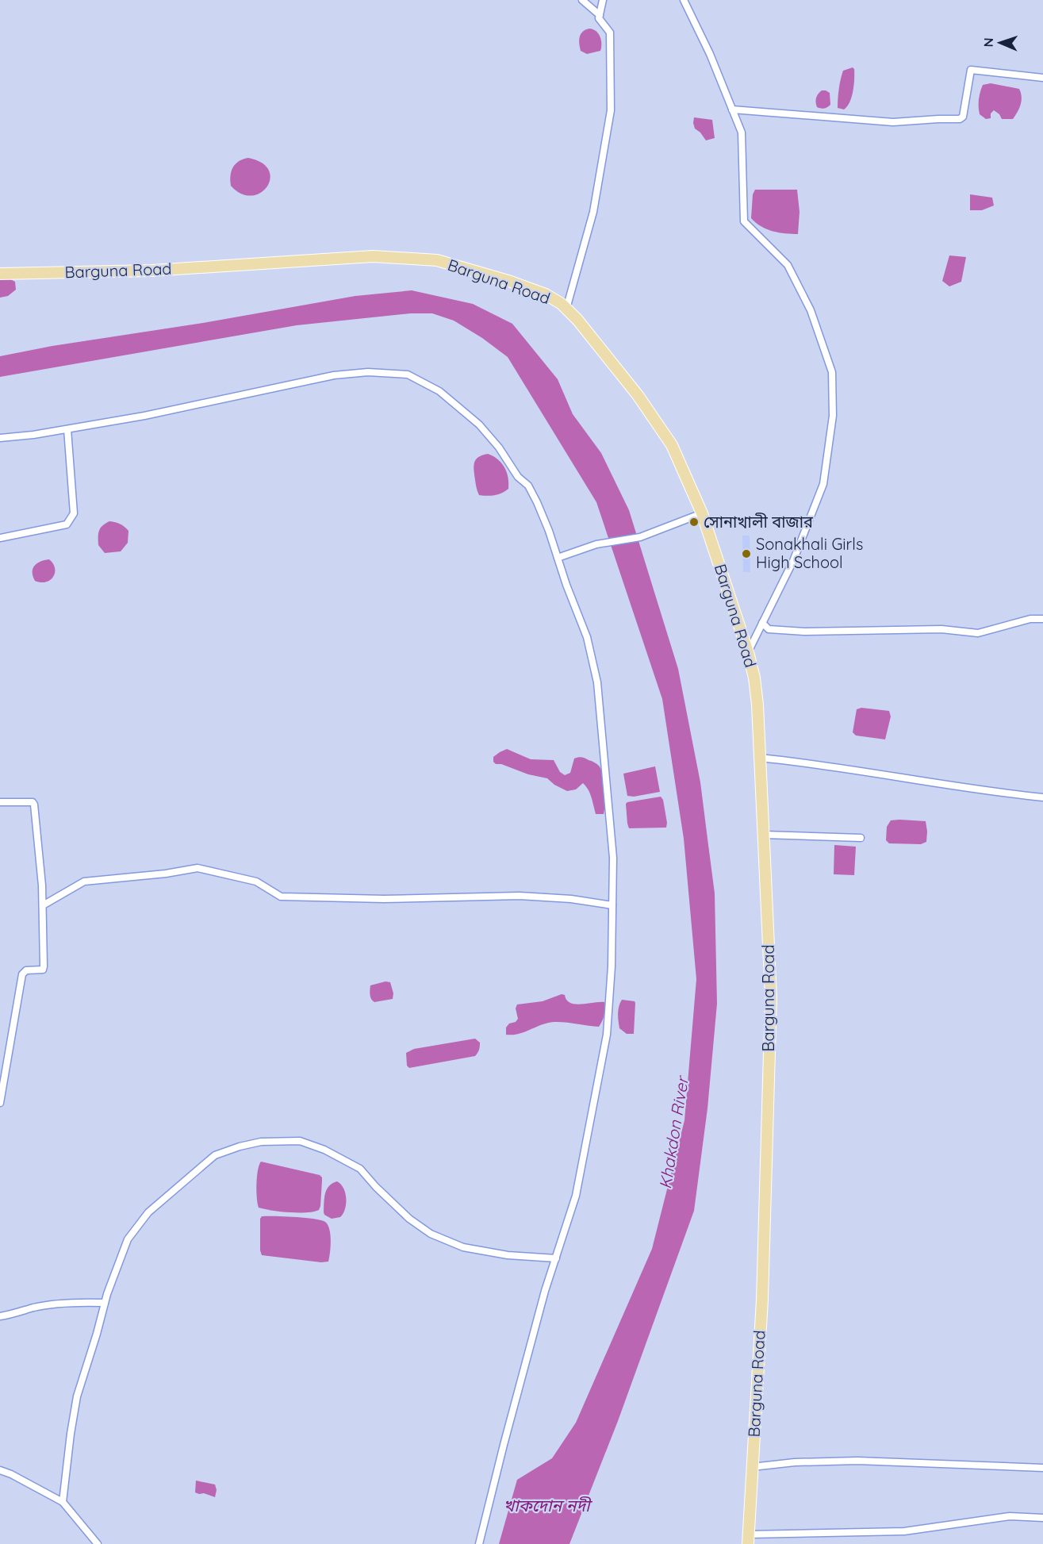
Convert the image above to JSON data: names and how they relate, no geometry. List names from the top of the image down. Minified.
{"streets":{"main road":["Barguna Road"]},"water":["Khakdon River","খাকদোন নদী"],"places":["সোনাখালী বাজার","Sonakhali Girls High School"],"north":"left"}
